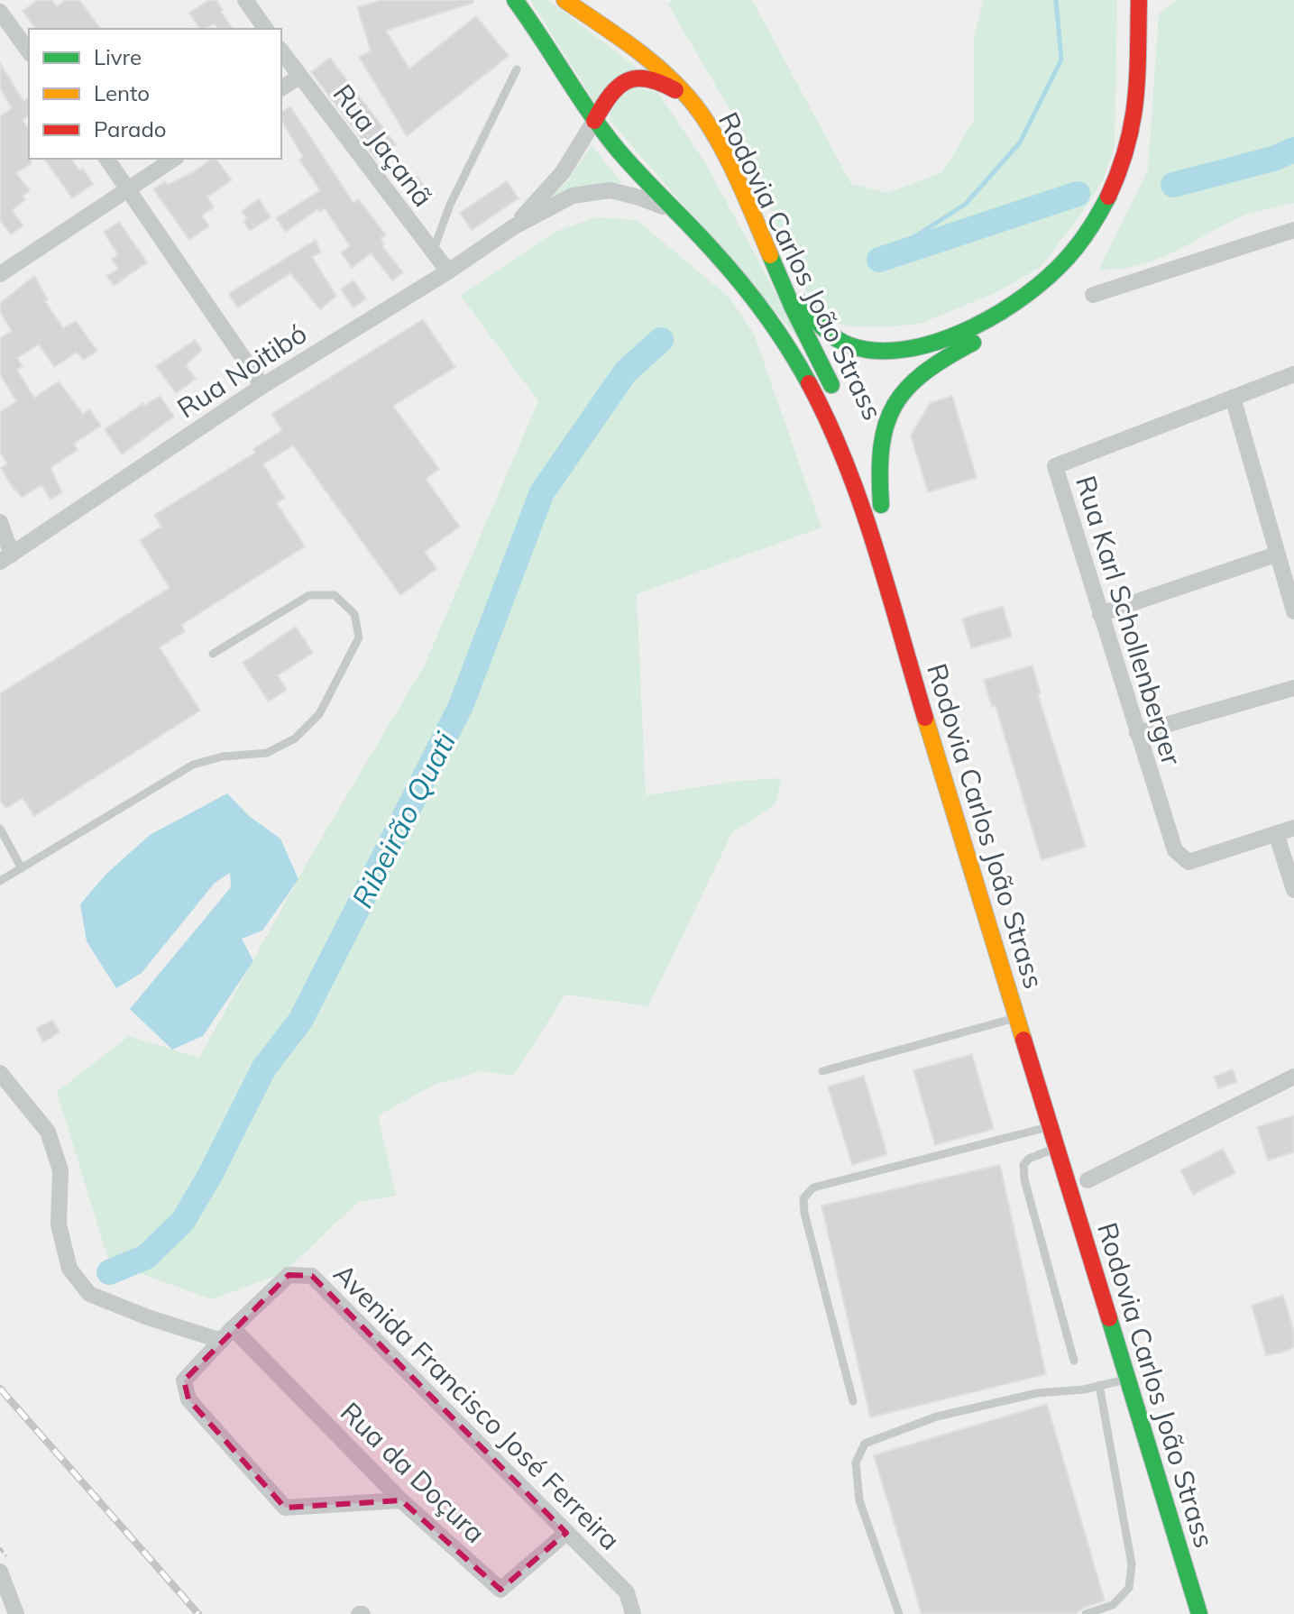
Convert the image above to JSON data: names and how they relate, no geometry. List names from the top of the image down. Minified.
{"streets":{"highway":["Rodovia Carlos João Strass"],"street":["Rua Jaçanã","Rua Noitibó","Rua Karl Schollenberger","Avenida Francisco José Ferreira","Rua da Doçura"]},"crossings":[["Rua Jaçanã","Rua Noitibó"],["Rodovia Carlos João Strass","Rua Noitibó"],["Avenida Francisco José Ferreira","Rua da Doçura"]],"water":["Ribeirão Quati"],"legend":["Livre","Lento","Parado"]}
